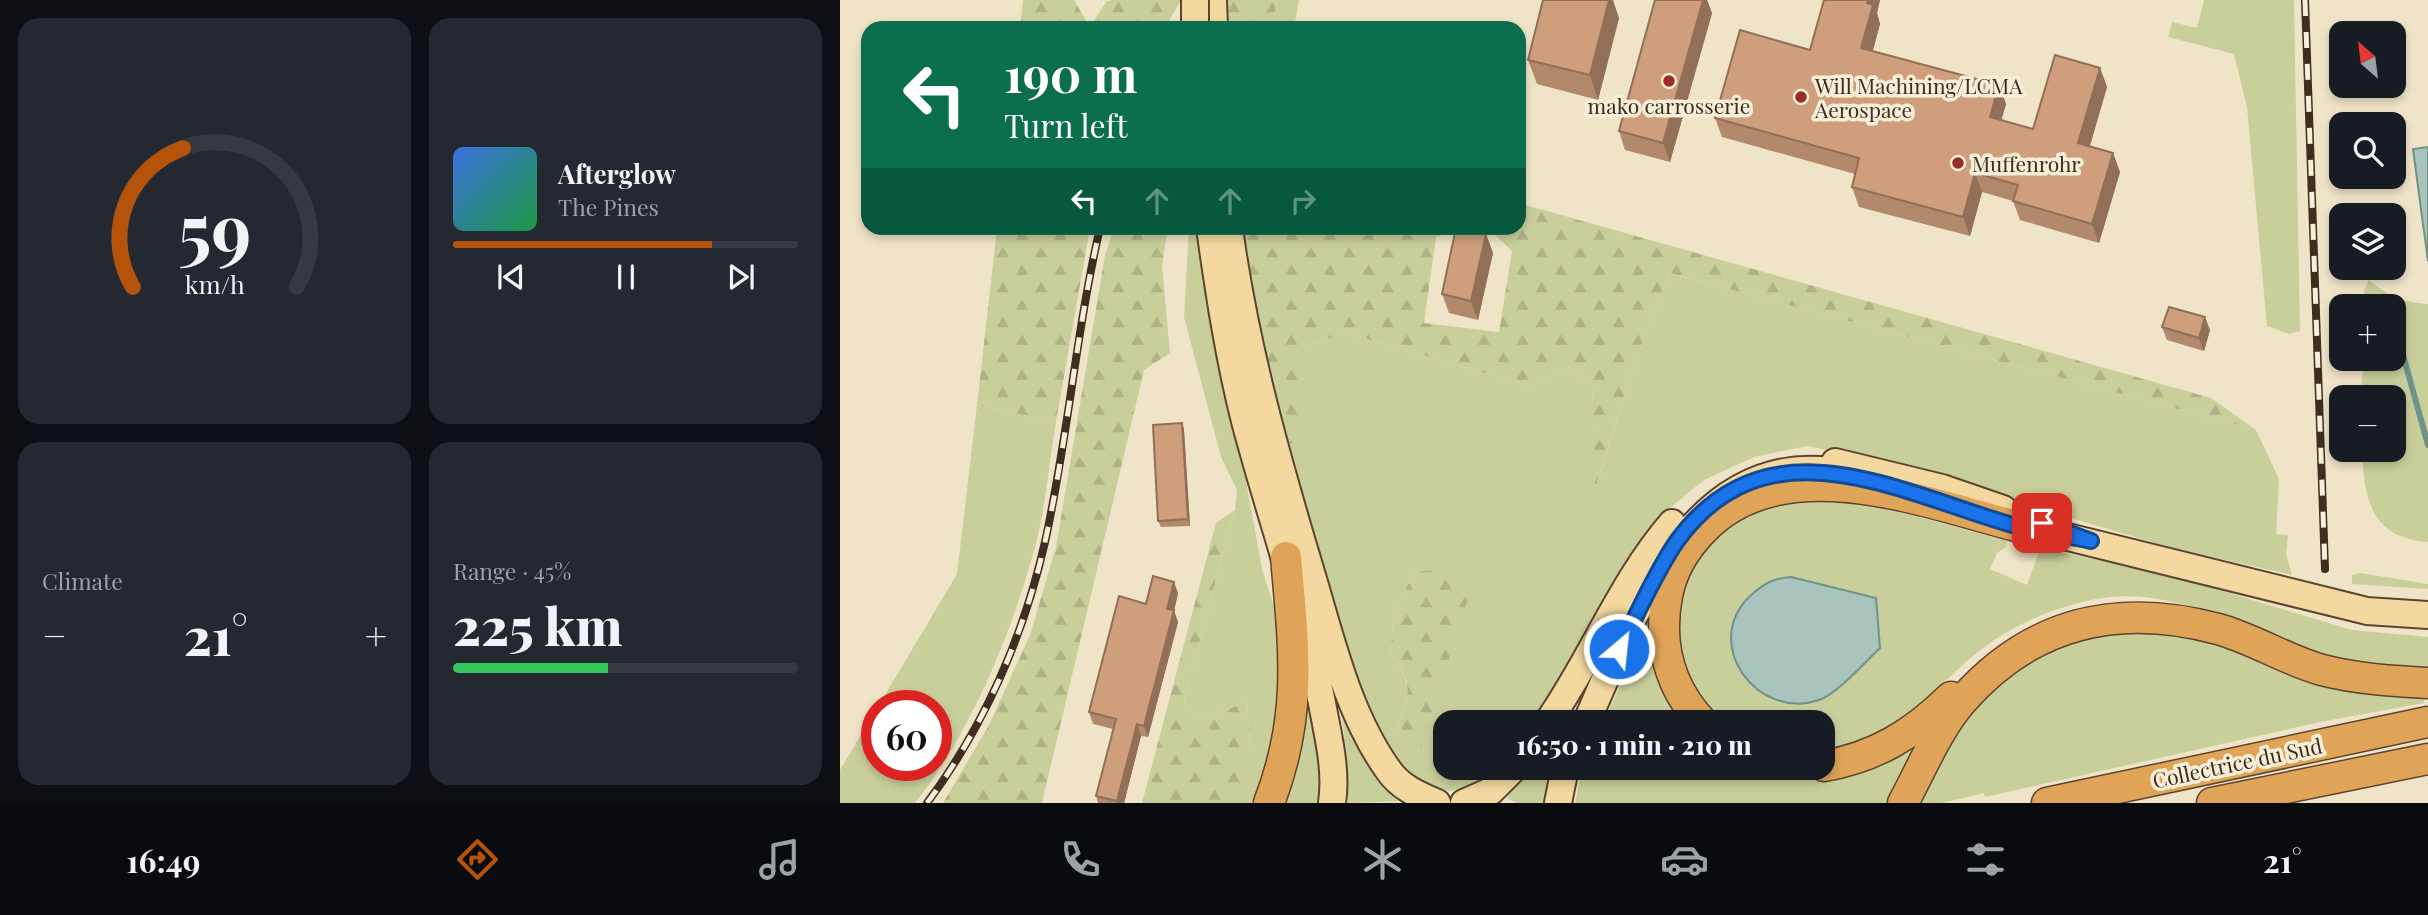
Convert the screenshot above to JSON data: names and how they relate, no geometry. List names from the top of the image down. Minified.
{"streets":{"highway":["Collectrice du Sud"]},"places":["mako carrosserie","Will Machining/LCMA Aerospace","Muffenrohr"],"north":"top left","page":{"map_buttons":["+","−"],"turn":["190 m","Turn left"],"song":["Afterglow","The Pines"],"tile":["Climate",["Range · 45%","225 km"]],"heat":["−","21°","+"],"limit":"60","trip":"16:50 · 1 min · 210 m","tabs":["16:49","21°"],"gauge":["59","km/h"]}}
